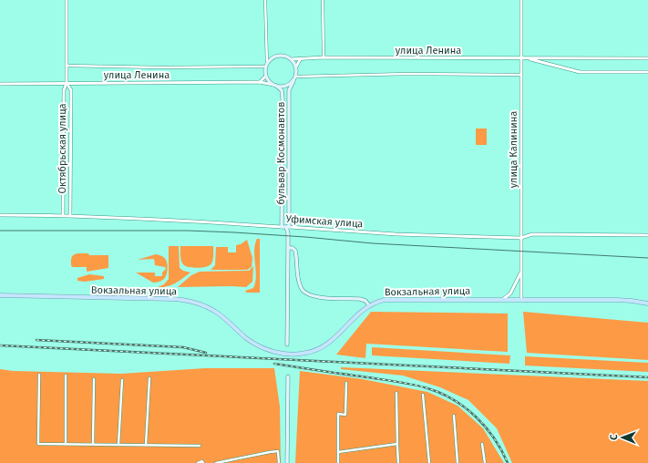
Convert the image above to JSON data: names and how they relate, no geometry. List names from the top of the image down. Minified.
{"streets":{"main road":["улица Ленина","бульвар Космонавтов","Уфимская улица","Вокзальная улица"],"street":["Октябрьская улица","улица Калинина"]},"crossings":[["улица Ленина","Октябрьская улица"],["улица Ленина","улица Калинина"],["улица Ленина","бульвар Космонавтов"],["Октябрьская улица","Уфимская улица"],["улица Калинина","Уфимская улица"],["улица Калинина","Вокзальная улица"],["бульвар Космонавтов","Уфимская улица"]],"north":"left"}
